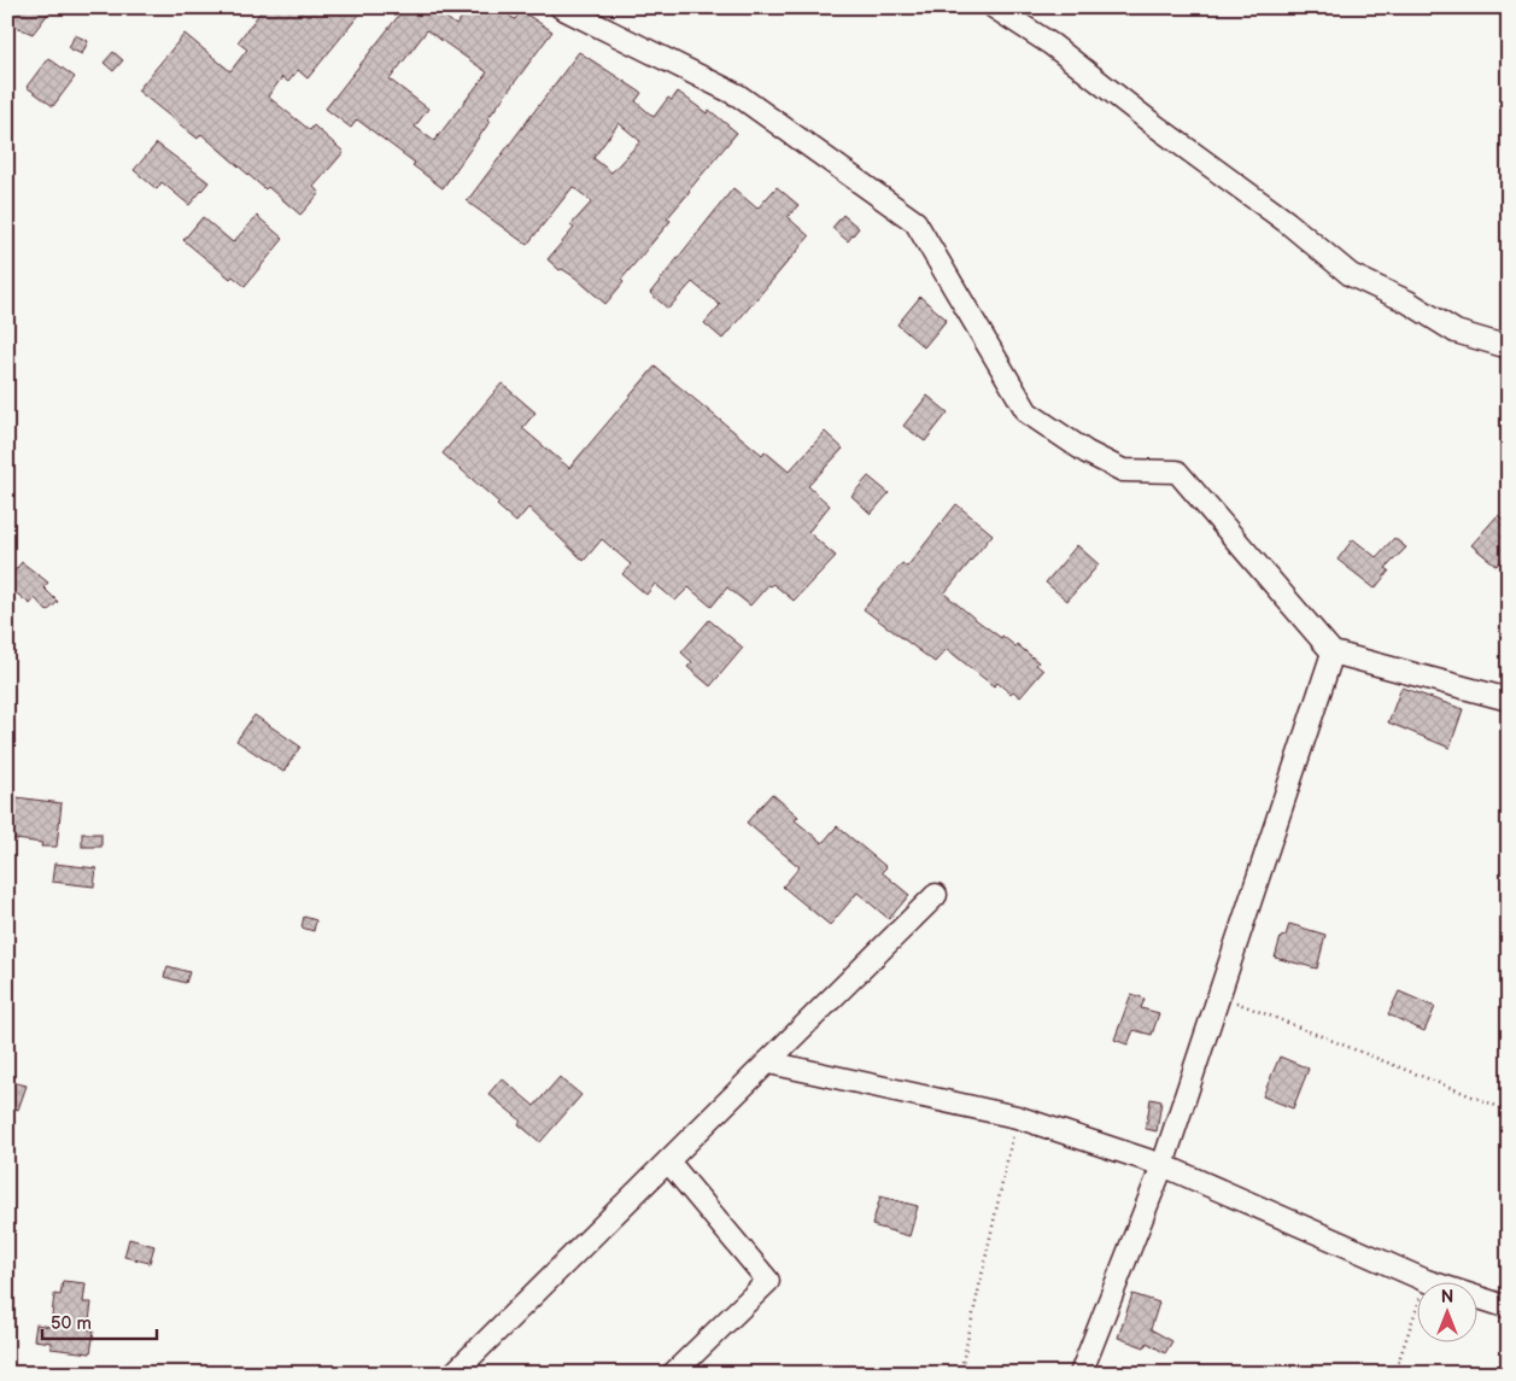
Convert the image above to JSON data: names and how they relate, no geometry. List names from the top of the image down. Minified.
{"scale_bar":"50 m","north":"top"}
